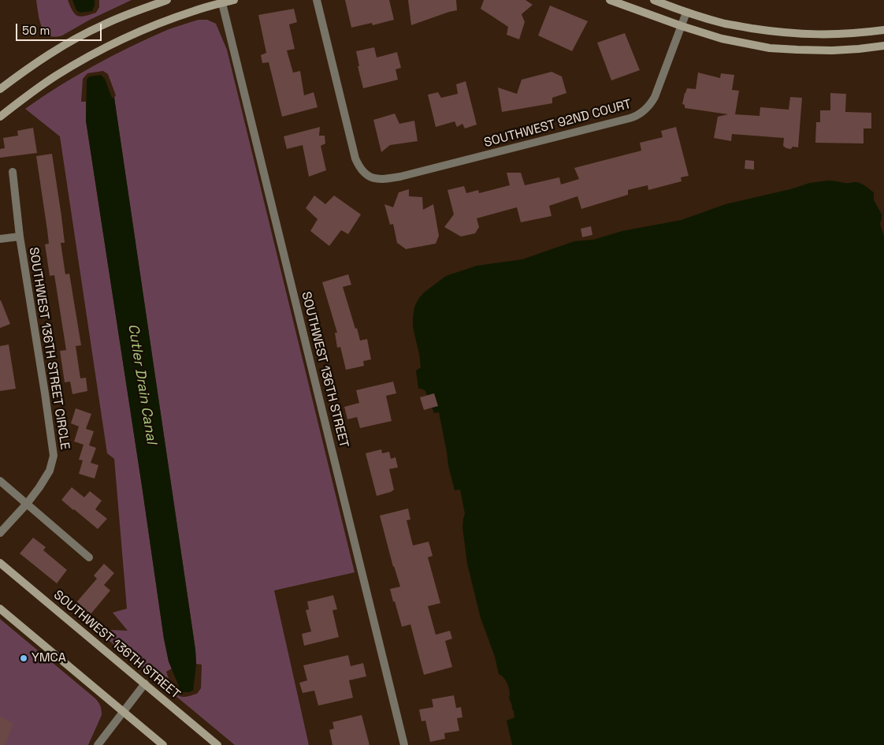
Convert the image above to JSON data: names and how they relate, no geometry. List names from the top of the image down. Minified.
{"streets":{"street":["SOUTHWEST 92ND COURT","SOUTHWEST 136TH STREET CIRCLE","SOUTHWEST 136TH STREET"]},"water":["Cutler Drain Canal"],"places":["YMCA"],"scale_bar":"50 m"}
